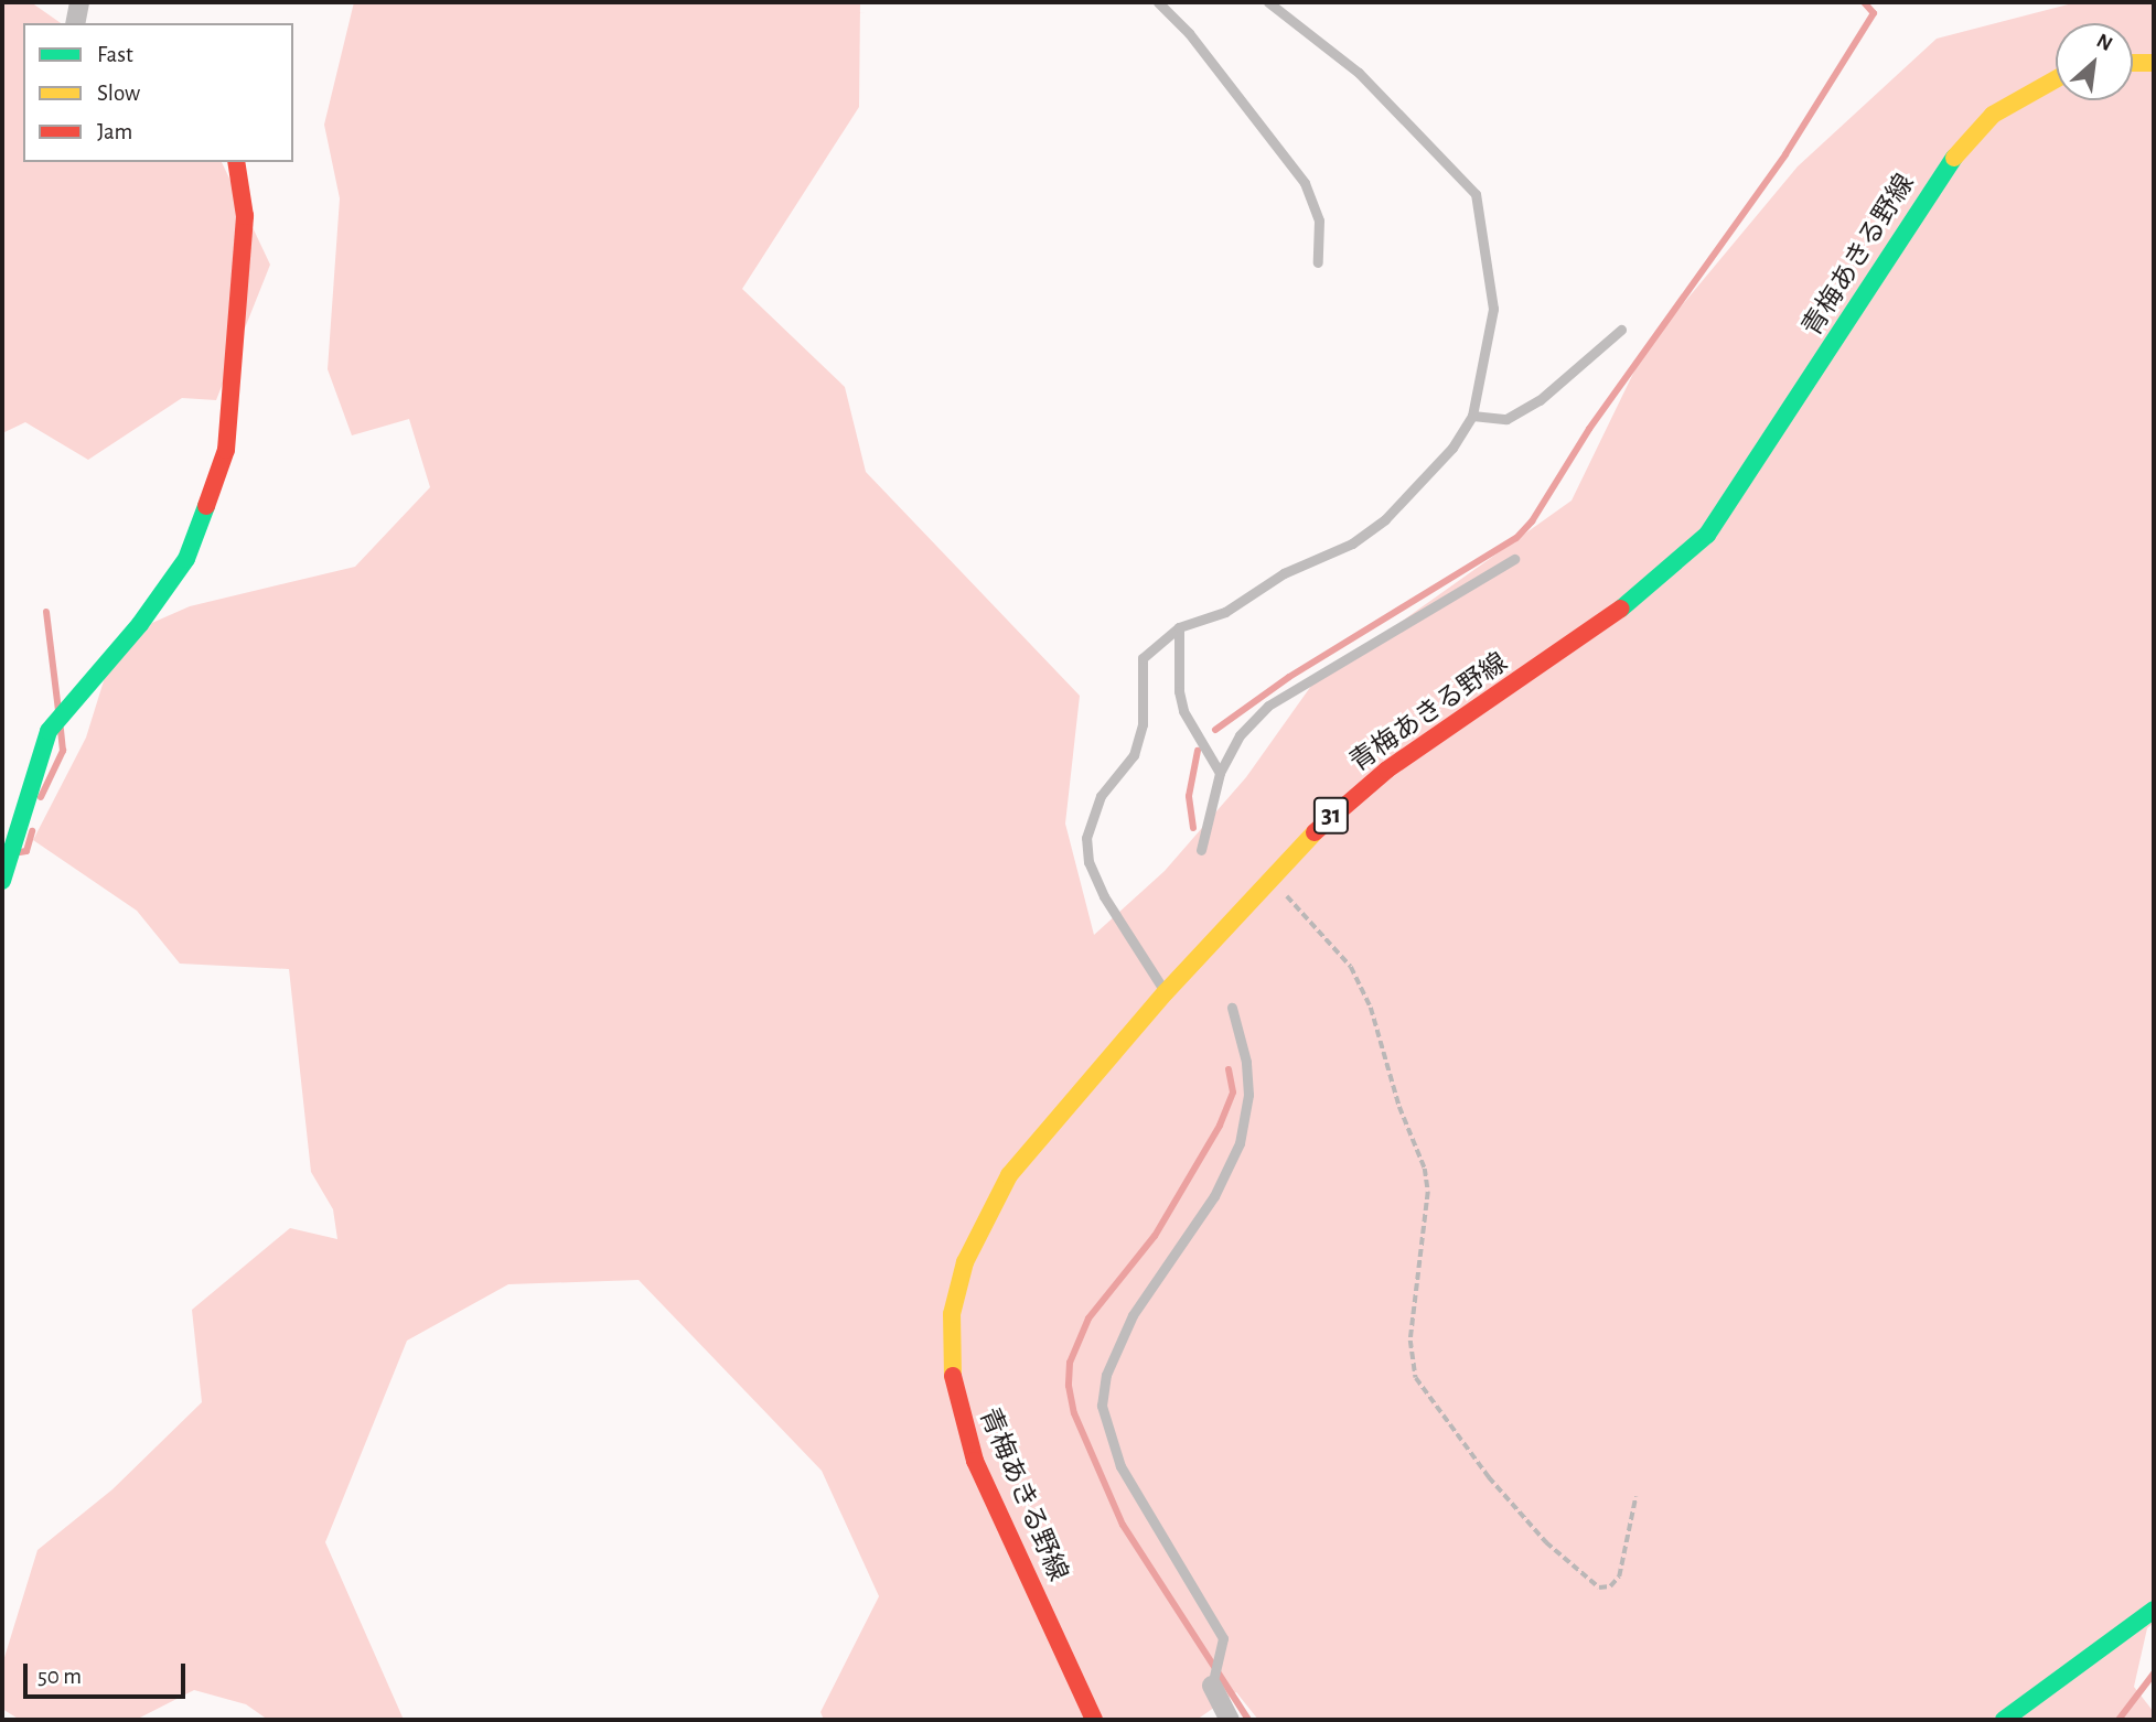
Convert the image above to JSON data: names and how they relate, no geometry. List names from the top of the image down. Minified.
{"streets":{"main road":["青梅あきる野線","31"]},"legend":["Fast","Slow","Jam"],"scale_bar":"50 m","north":"top right"}
